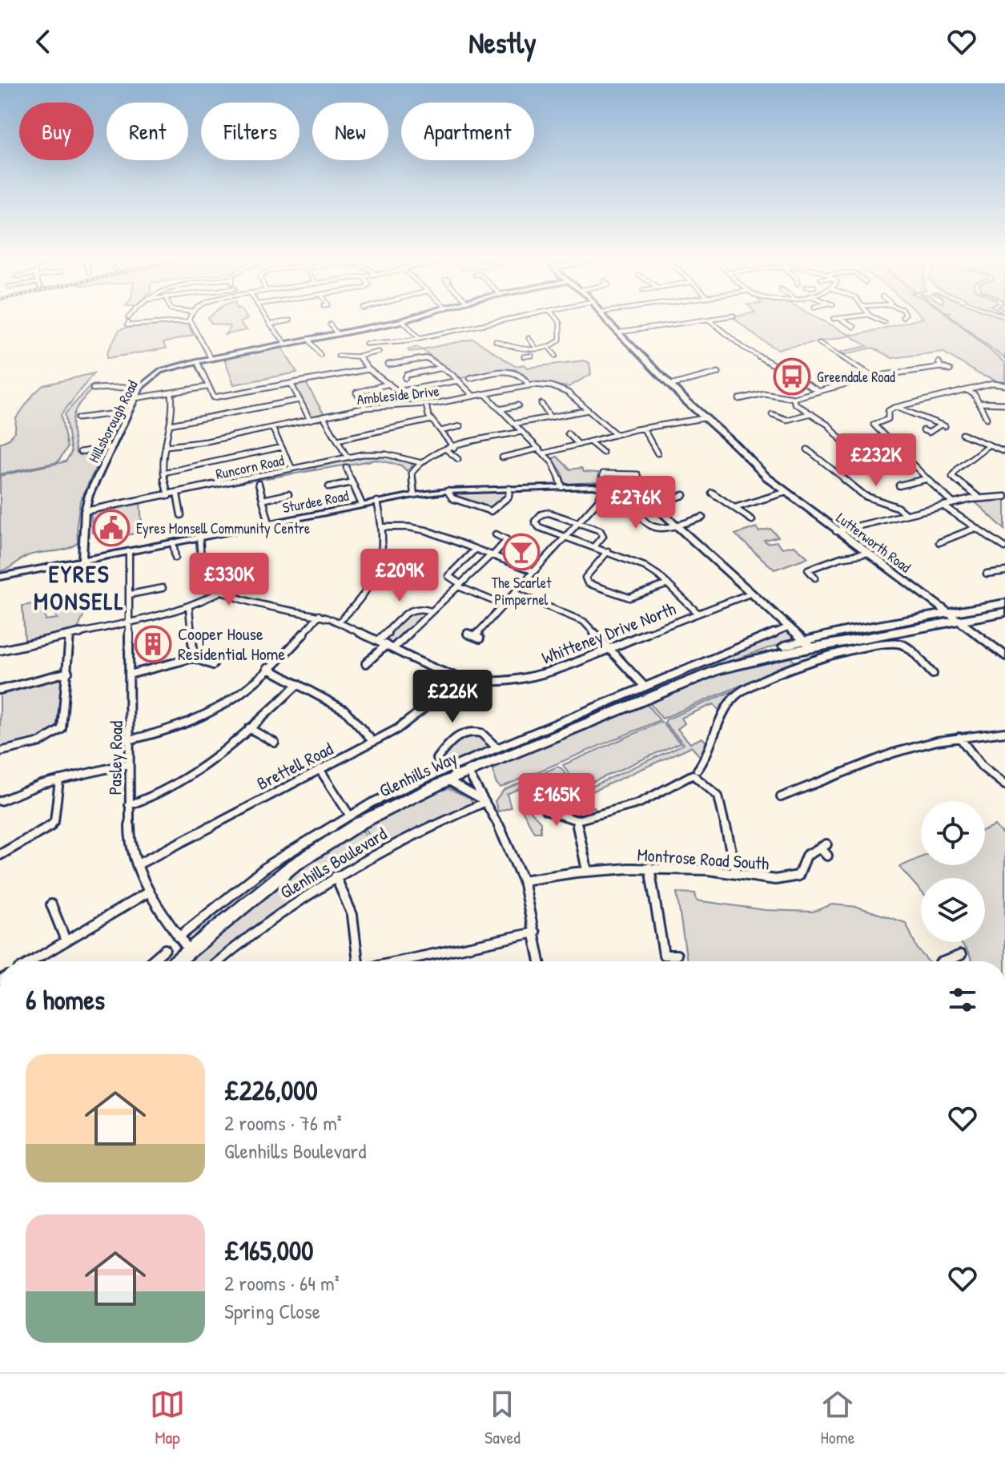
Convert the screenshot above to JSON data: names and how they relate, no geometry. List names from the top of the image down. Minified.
{"streets":{"highway":["Glenhills Way"],"main road":["Lutterworth Road"],"street":["Ambleside Drive","Hillsborough Road","Runcorn Road","Sturdee Road","Whitteney Drive North","Pasley Road","Brettell Road","Montrose Road South","Glenhills Boulevard"]},"crossings":[["Hillsborough Road","Runcorn Road"],["Hillsborough Road","Sturdee Road"],["Sturdee Road","Whitteney Drive North"],["Sturdee Road","Pasley Road"],["Sturdee Road","Glenhills Way"],["Sturdee Road","Glenhills Boulevard"],["Lutterworth Road","Glenhills Way"],["Whitteney Drive North","Brettell Road"],["Pasley Road","Brettell Road"],["Pasley Road","Glenhills Way"],["Pasley Road","Glenhills Boulevard"],["Glenhills Way","Glenhills Boulevard"]],"districts":["EYRES MONSELL"],"places":{"bus stop":["Greendale Road"],"public building":["Eyres Monsell Community Centre"],"bar":["The Scarlet Pimpernel"],"building":["Cooper House Residential Home"]},"page":{"header":"Nestly","chip":["Buy","Rent","Filters","New","Apartment"],"price":["£232K","£276K","£209K","£330K","£226K","£165K"],"heading":"6 homes","list":[{"name":"£226,000","note":"2 rooms · 76 m² · Glenhills Boulevard"},{"name":"£165,000","note":"2 rooms · 64 m² · Spring Close"}],"tabs":["Map","Saved","Home"]}}
